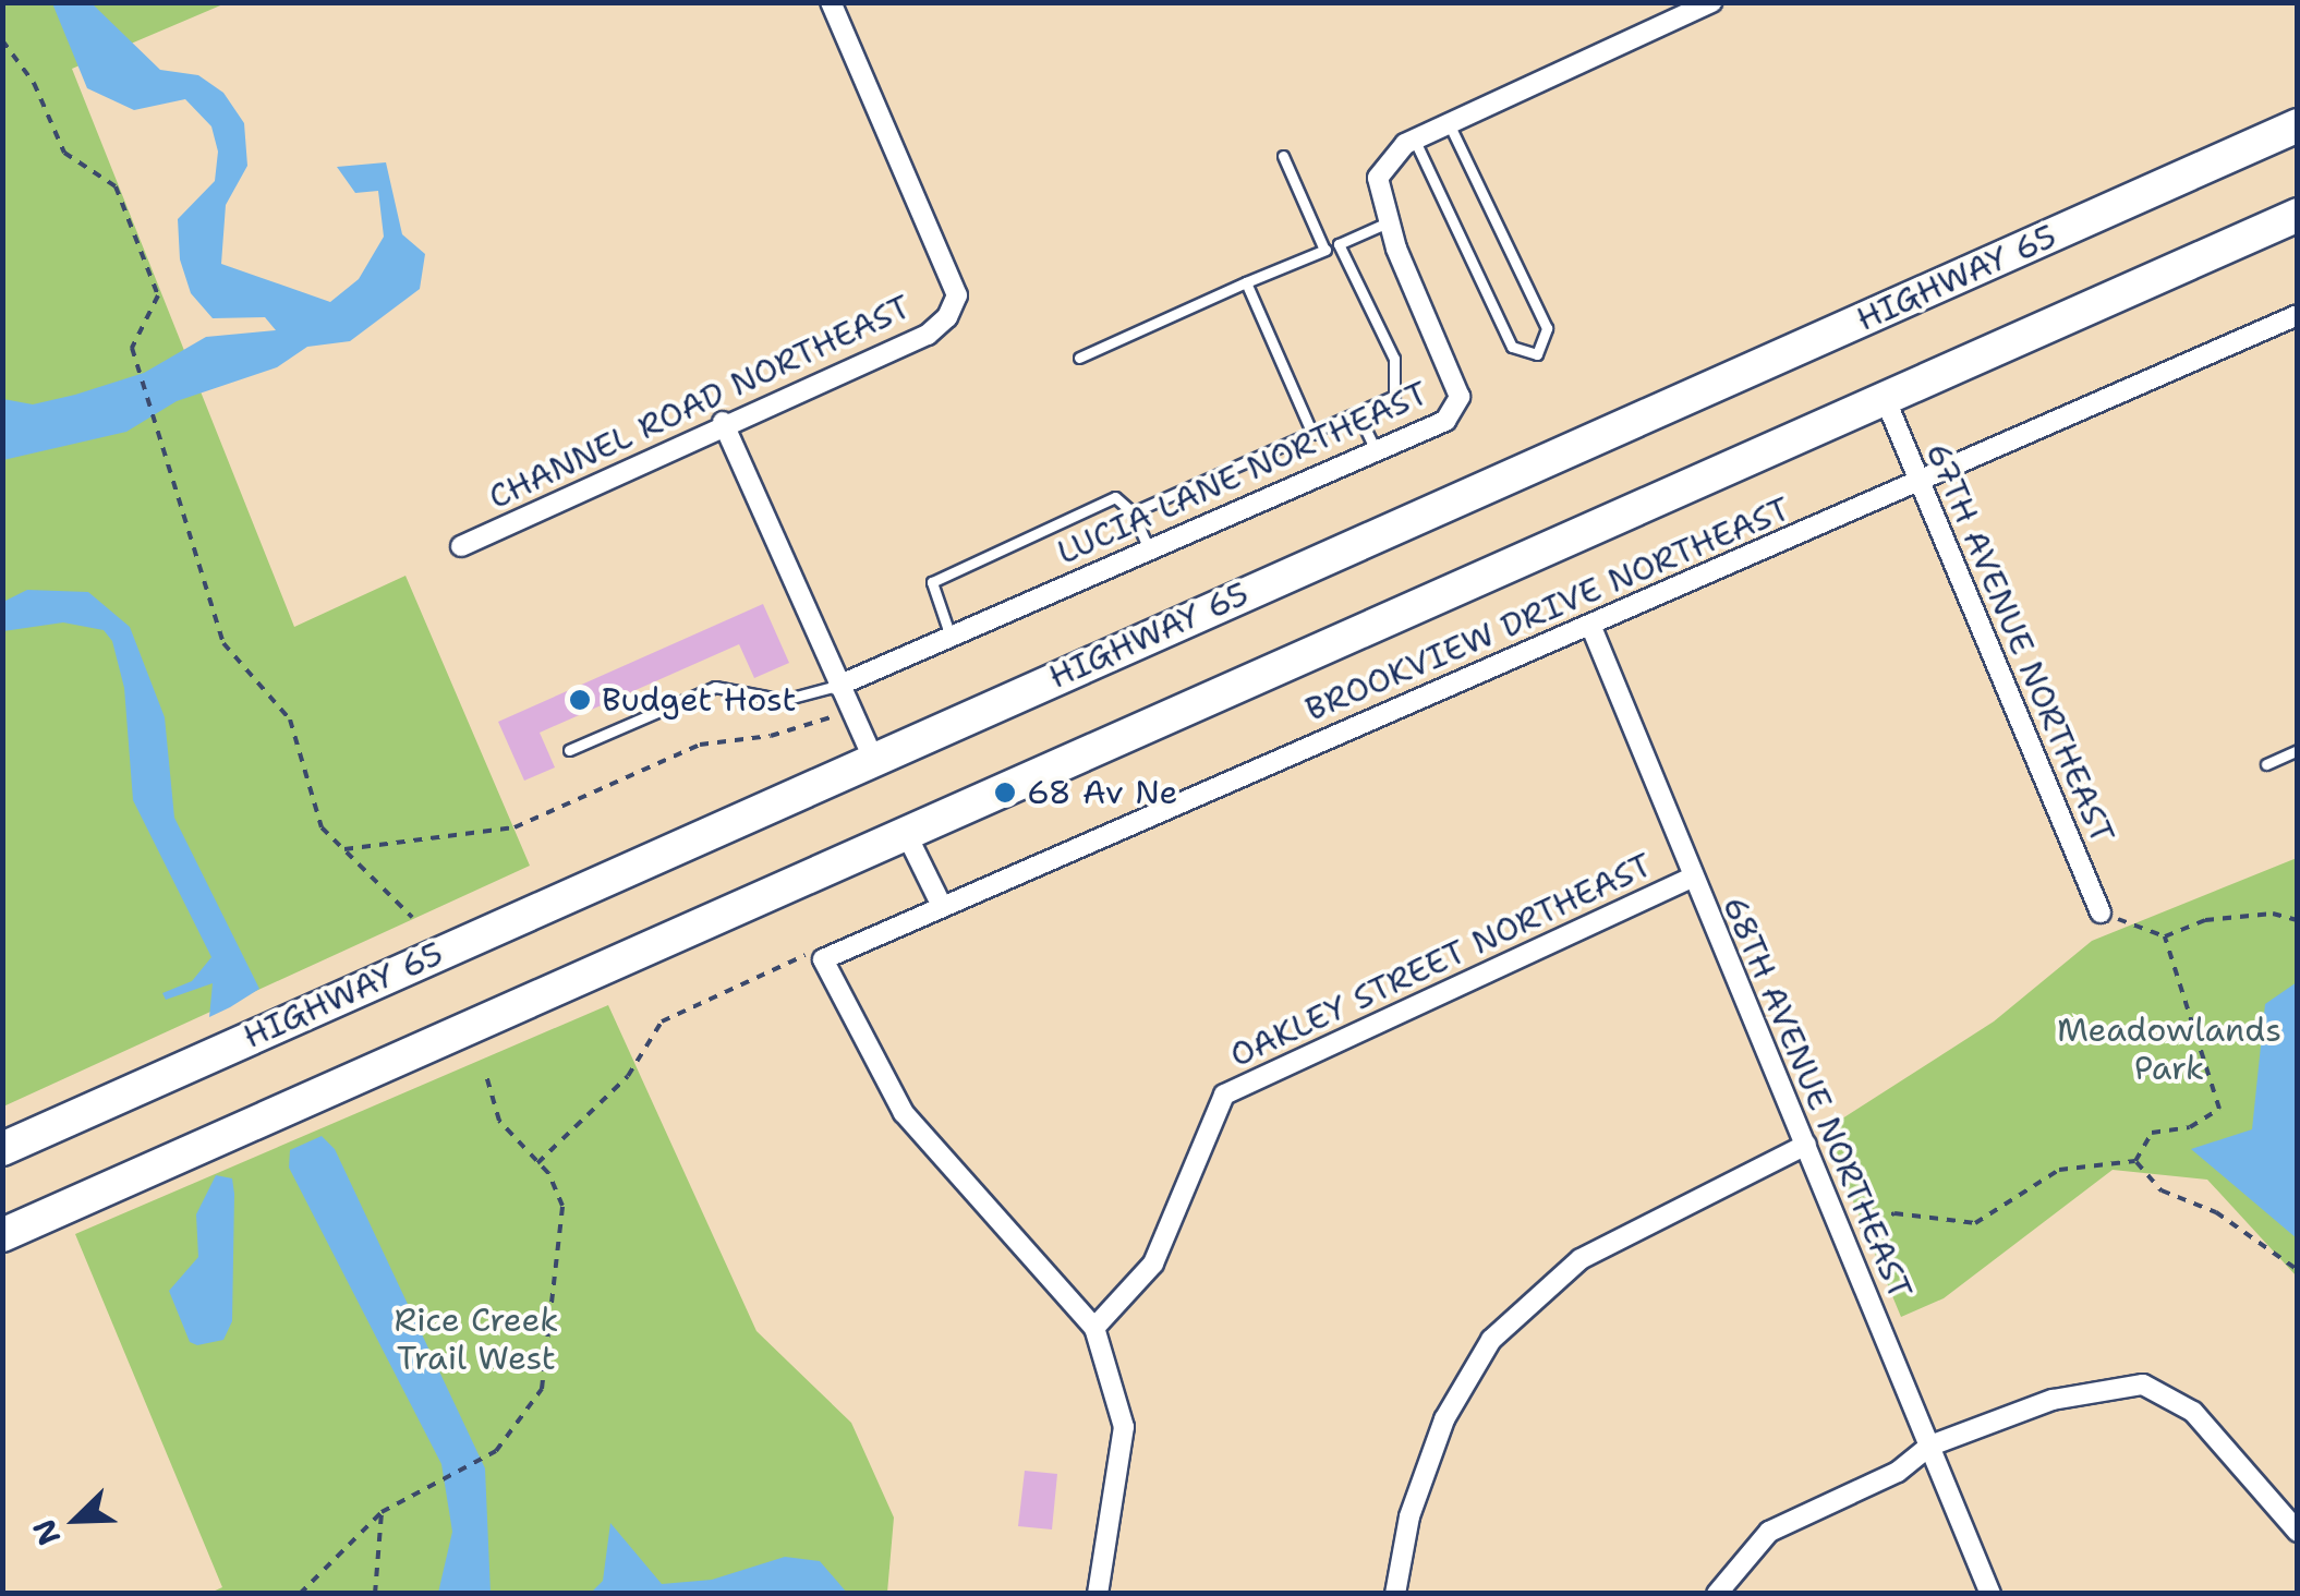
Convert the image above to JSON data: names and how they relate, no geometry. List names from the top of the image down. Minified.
{"streets":{"highway":["HIGHWAY 65"],"street":["CHANNEL ROAD NORTHEAST","LUCIA LANE NORTHEAST","BROOKVIEW DRIVE NORTHEAST","67TH AVENUE NORTHEAST","OAKLEY STREET NORTHEAST","68TH AVENUE NORTHEAST"]},"crossings":[["BROOKVIEW DRIVE NORTHEAST","67TH AVENUE NORTHEAST"],["BROOKVIEW DRIVE NORTHEAST","68TH AVENUE NORTHEAST"],["OAKLEY STREET NORTHEAST","68TH AVENUE NORTHEAST"]],"parks":["Meadowlands Park","Rice Creek Trail West"],"places":["Budget Host","68 Av Ne"],"north":"bottom left"}
